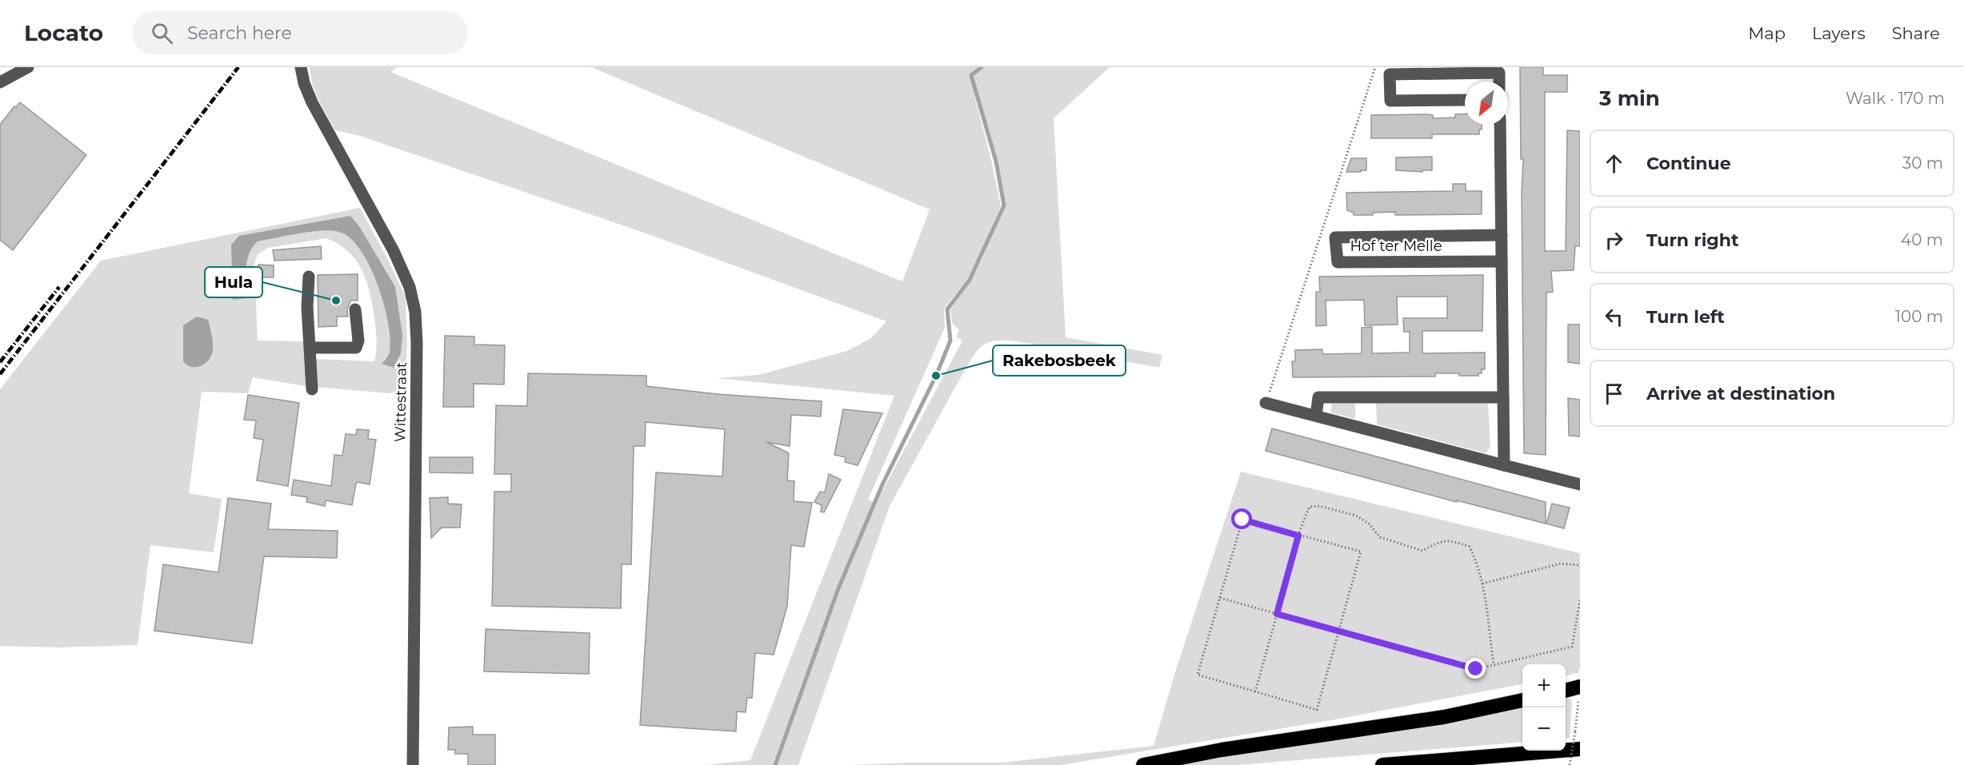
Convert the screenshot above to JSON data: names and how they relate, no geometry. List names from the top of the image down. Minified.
{"streets":{"street":["Hof ter Melle","Wittestraat"]},"places":["Hula","Rakebosbeek"],"north":"bottom left","page":{"header":"Locato","search":"Search here","nav":["Map","Layers","Share"],"heading":["3 min","Walk · 170 m"],"list":[["Continue","30 m"],["Turn right","40 m"],["Turn left","100 m"],"Arrive at destination"],"map_buttons":["+","−"]}}
